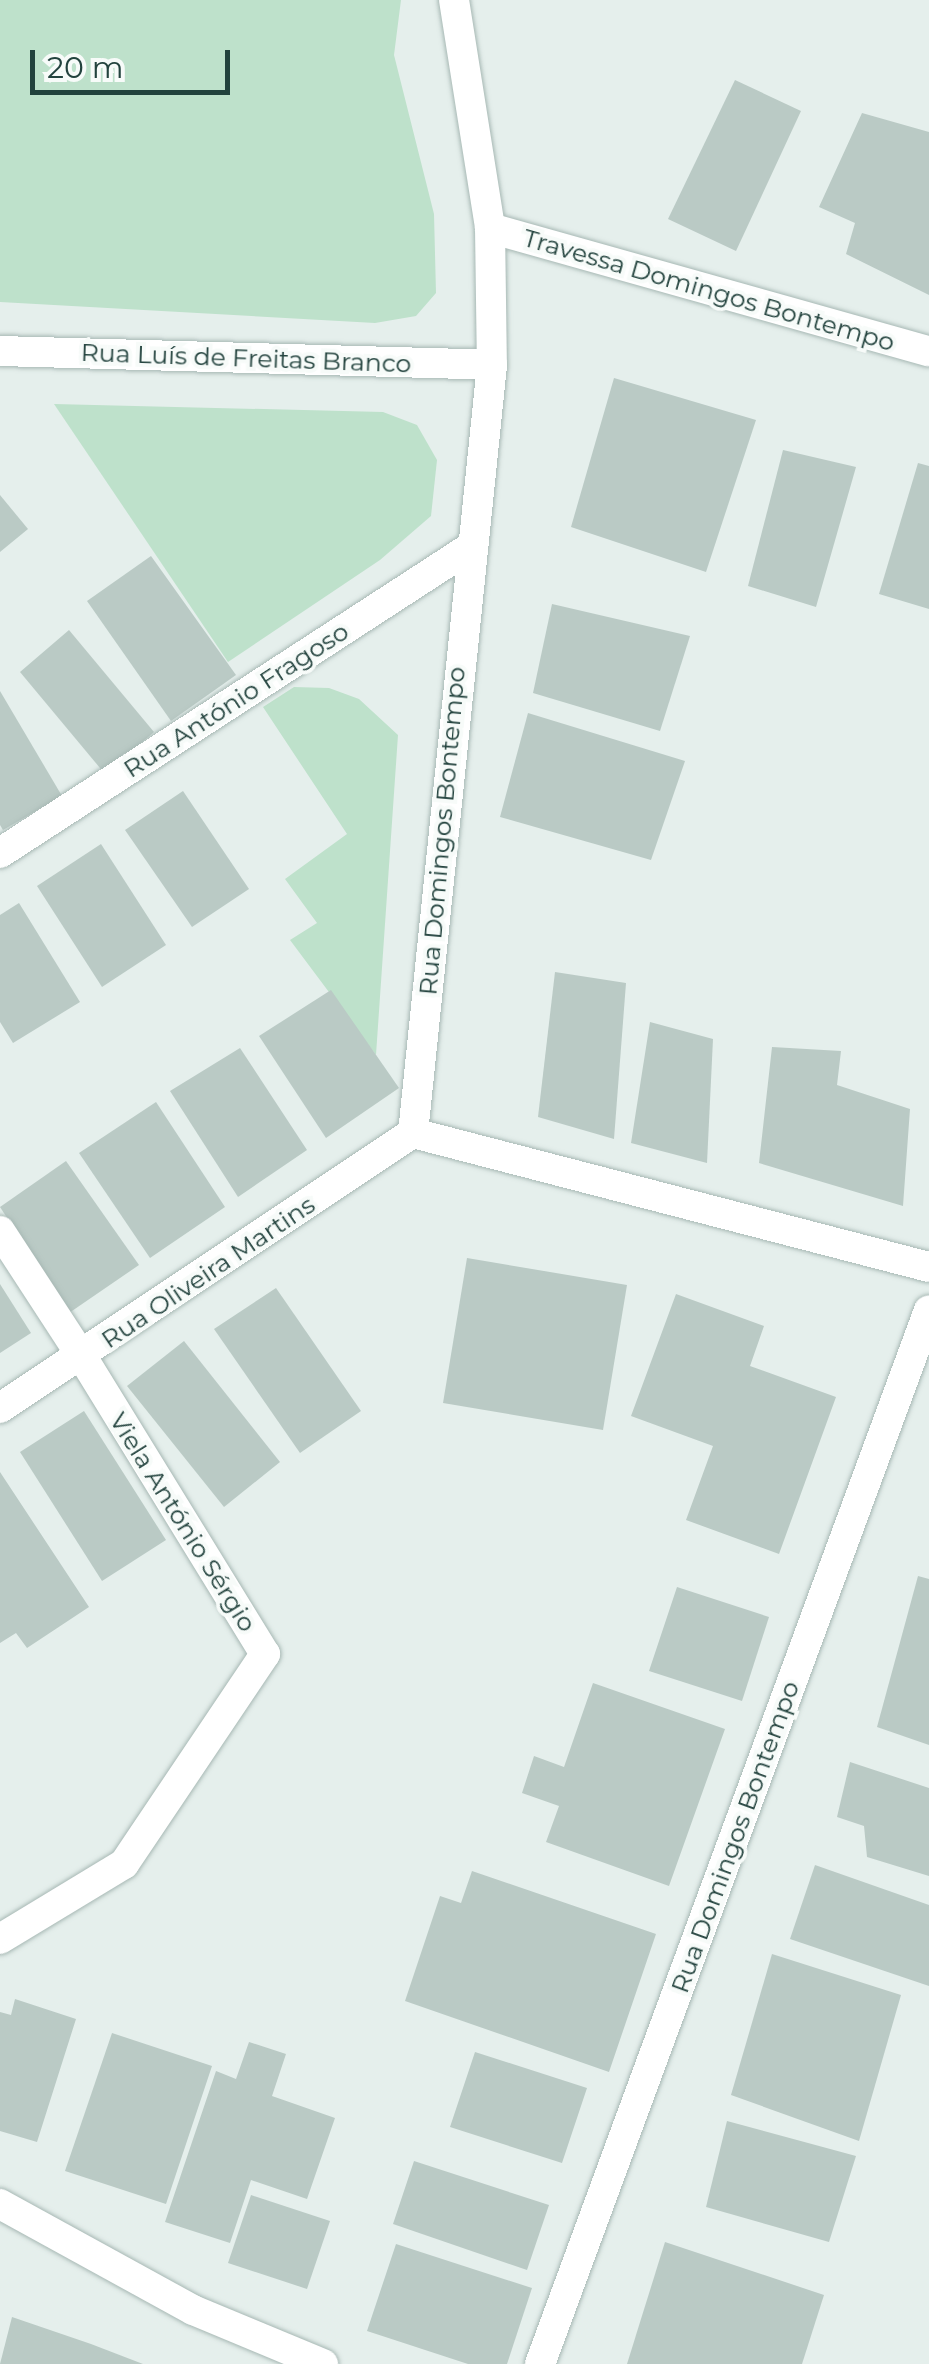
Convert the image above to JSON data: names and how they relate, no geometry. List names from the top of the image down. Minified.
{"streets":{"street":["Travessa Domingos Bontempo","Rua Luís de Freitas Branco","Rua António Fragoso","Rua Domingos Bontempo","Rua Oliveira Martins","Viela António Sérgio"]},"crossings":[["Travessa Domingos Bontempo","Rua Domingos Bontempo"],["Rua Luís de Freitas Branco","Rua Domingos Bontempo"],["Rua António Fragoso","Rua Domingos Bontempo"],["Rua Domingos Bontempo","Rua Oliveira Martins"],["Rua Oliveira Martins","Viela António Sérgio"]],"scale_bar":"20 m"}
